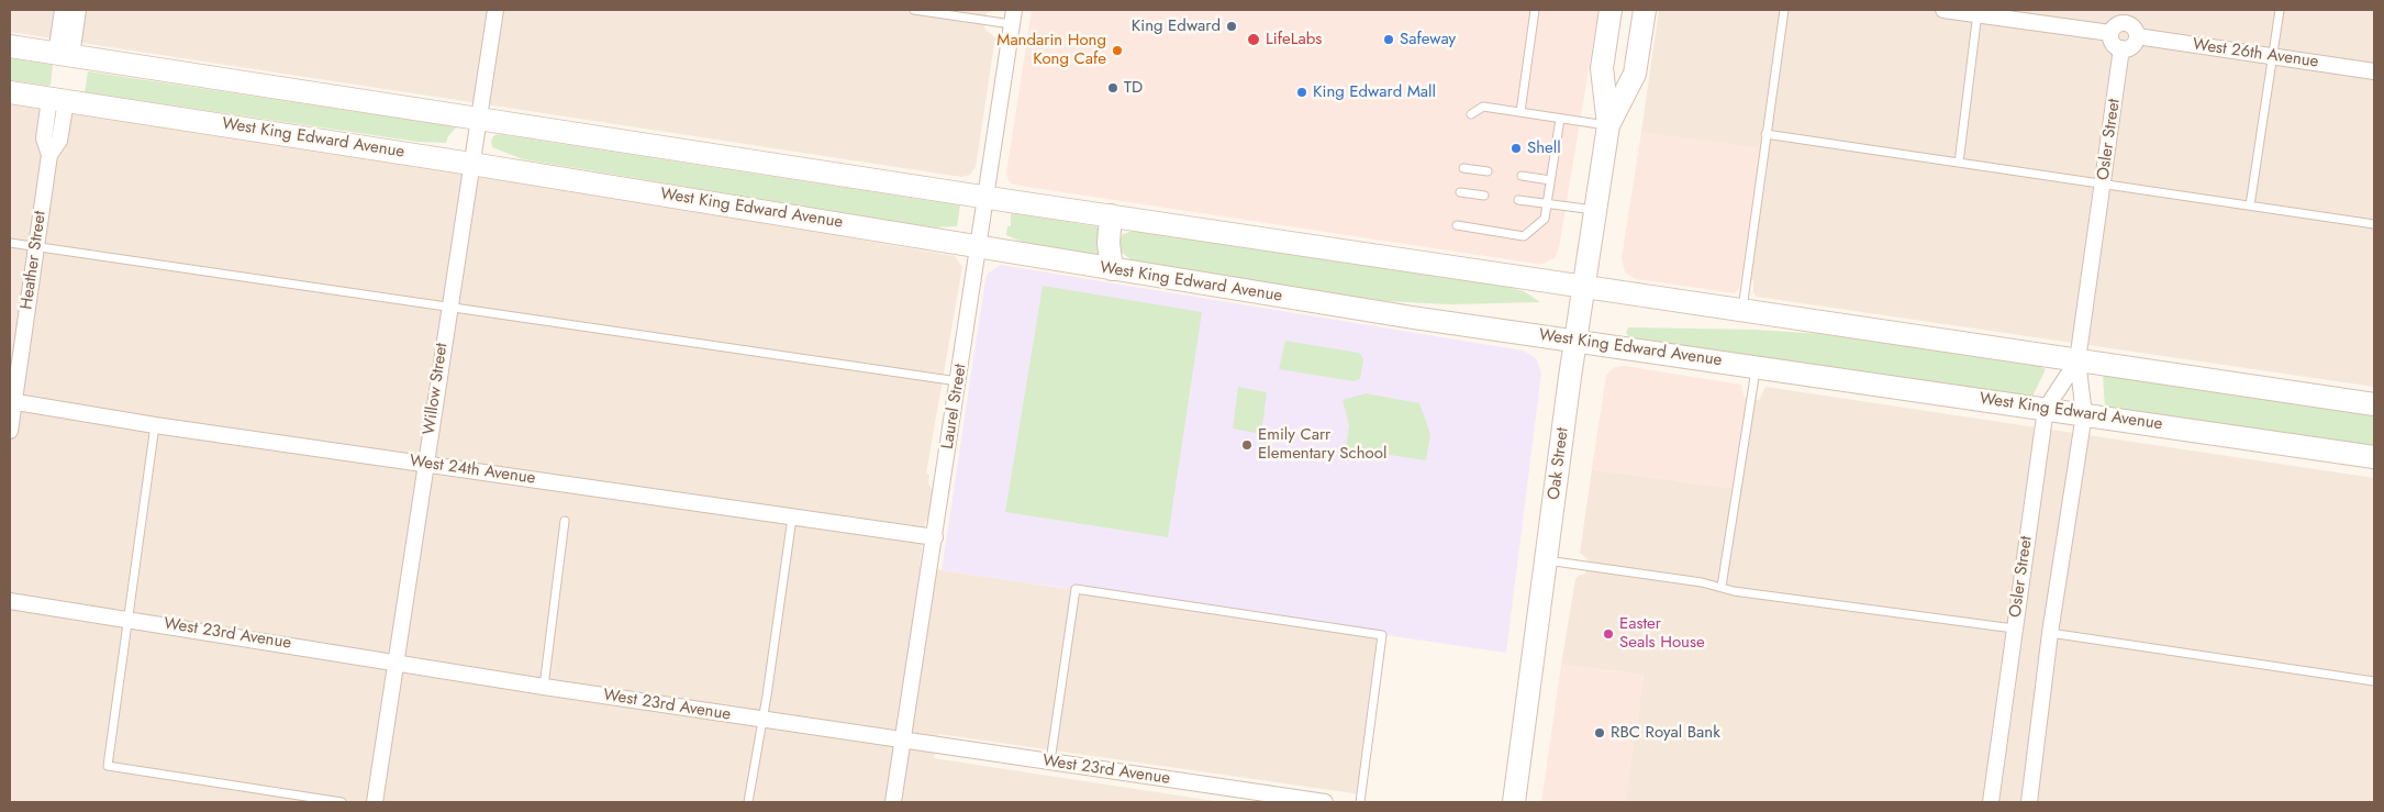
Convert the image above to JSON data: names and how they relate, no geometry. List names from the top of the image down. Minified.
{"streets":{"main road":["West King Edward Avenue","Oak Street"],"street":["West 26th Avenue","Osler Street","Heather Street","Willow Street","Laurel Street","West 24th Avenue","West 23rd Avenue"]},"crossings":[["West 26th Avenue","Osler Street"],["West King Edward Avenue","Osler Street"],["West King Edward Avenue","Heather Street"],["West King Edward Avenue","Willow Street"],["West King Edward Avenue","Laurel Street"],["West King Edward Avenue","Oak Street"],["Heather Street","West 24th Avenue"],["Willow Street","West 24th Avenue"],["Willow Street","West 23rd Avenue"],["Laurel Street","West 24th Avenue"],["Laurel Street","West 23rd Avenue"]],"places":["King Edward","LifeLabs","Safeway","Mandarin Hong Kong Cafe","TD","King Edward Mall","Shell","Emily Carr Elementary School","Easter Seals House","RBC Royal Bank"]}
